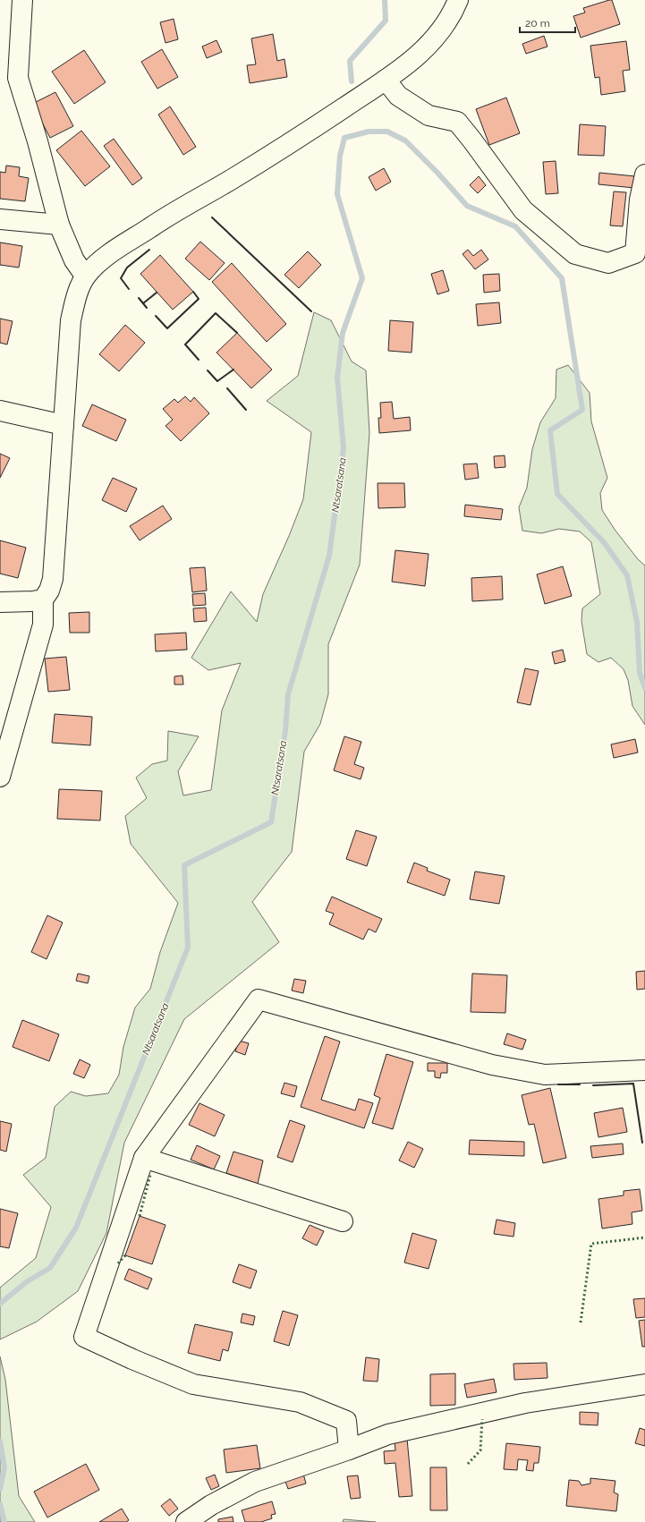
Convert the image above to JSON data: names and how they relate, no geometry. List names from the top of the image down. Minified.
{"water":["Ntsaratsana"],"scale_bar":"20 m"}
